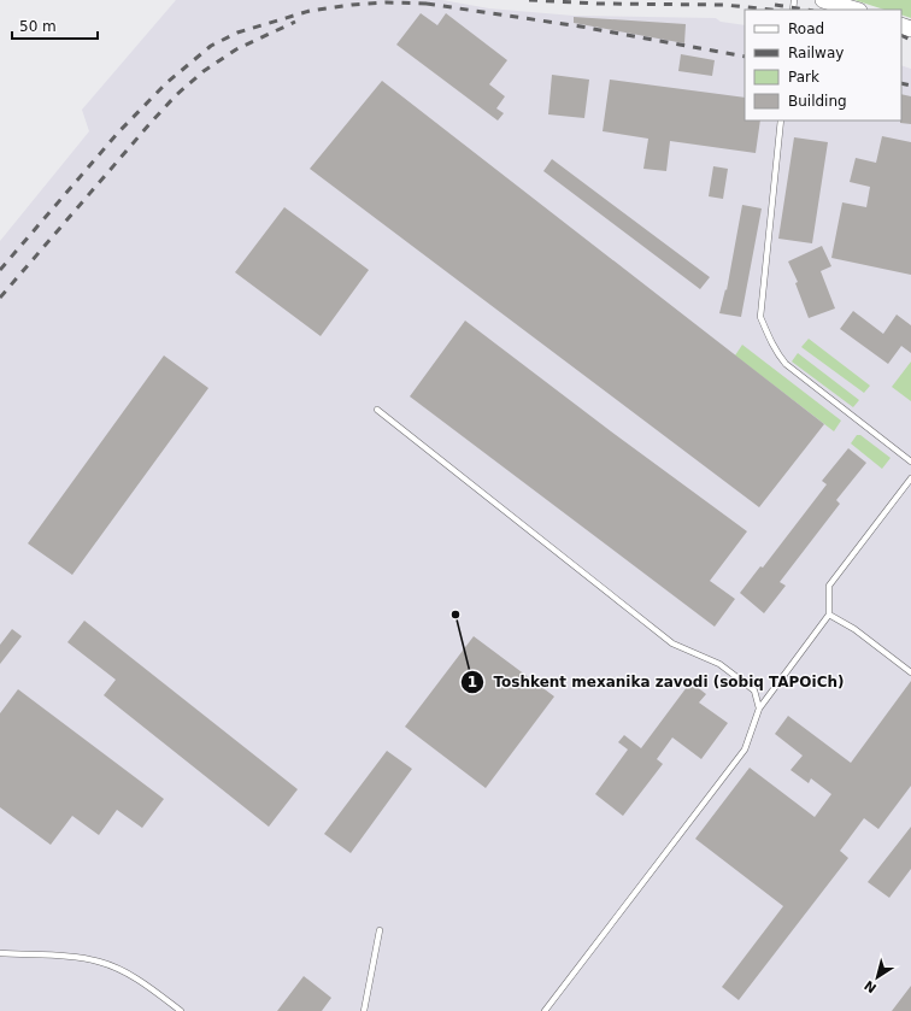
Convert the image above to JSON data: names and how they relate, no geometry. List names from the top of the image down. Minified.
{"places":["Toshkent mexanika zavodi (sobiq TAPOiCh)"],"legend":["Road","Railway","Park","Building"],"scale_bar":"50 m","north":"bottom left"}
